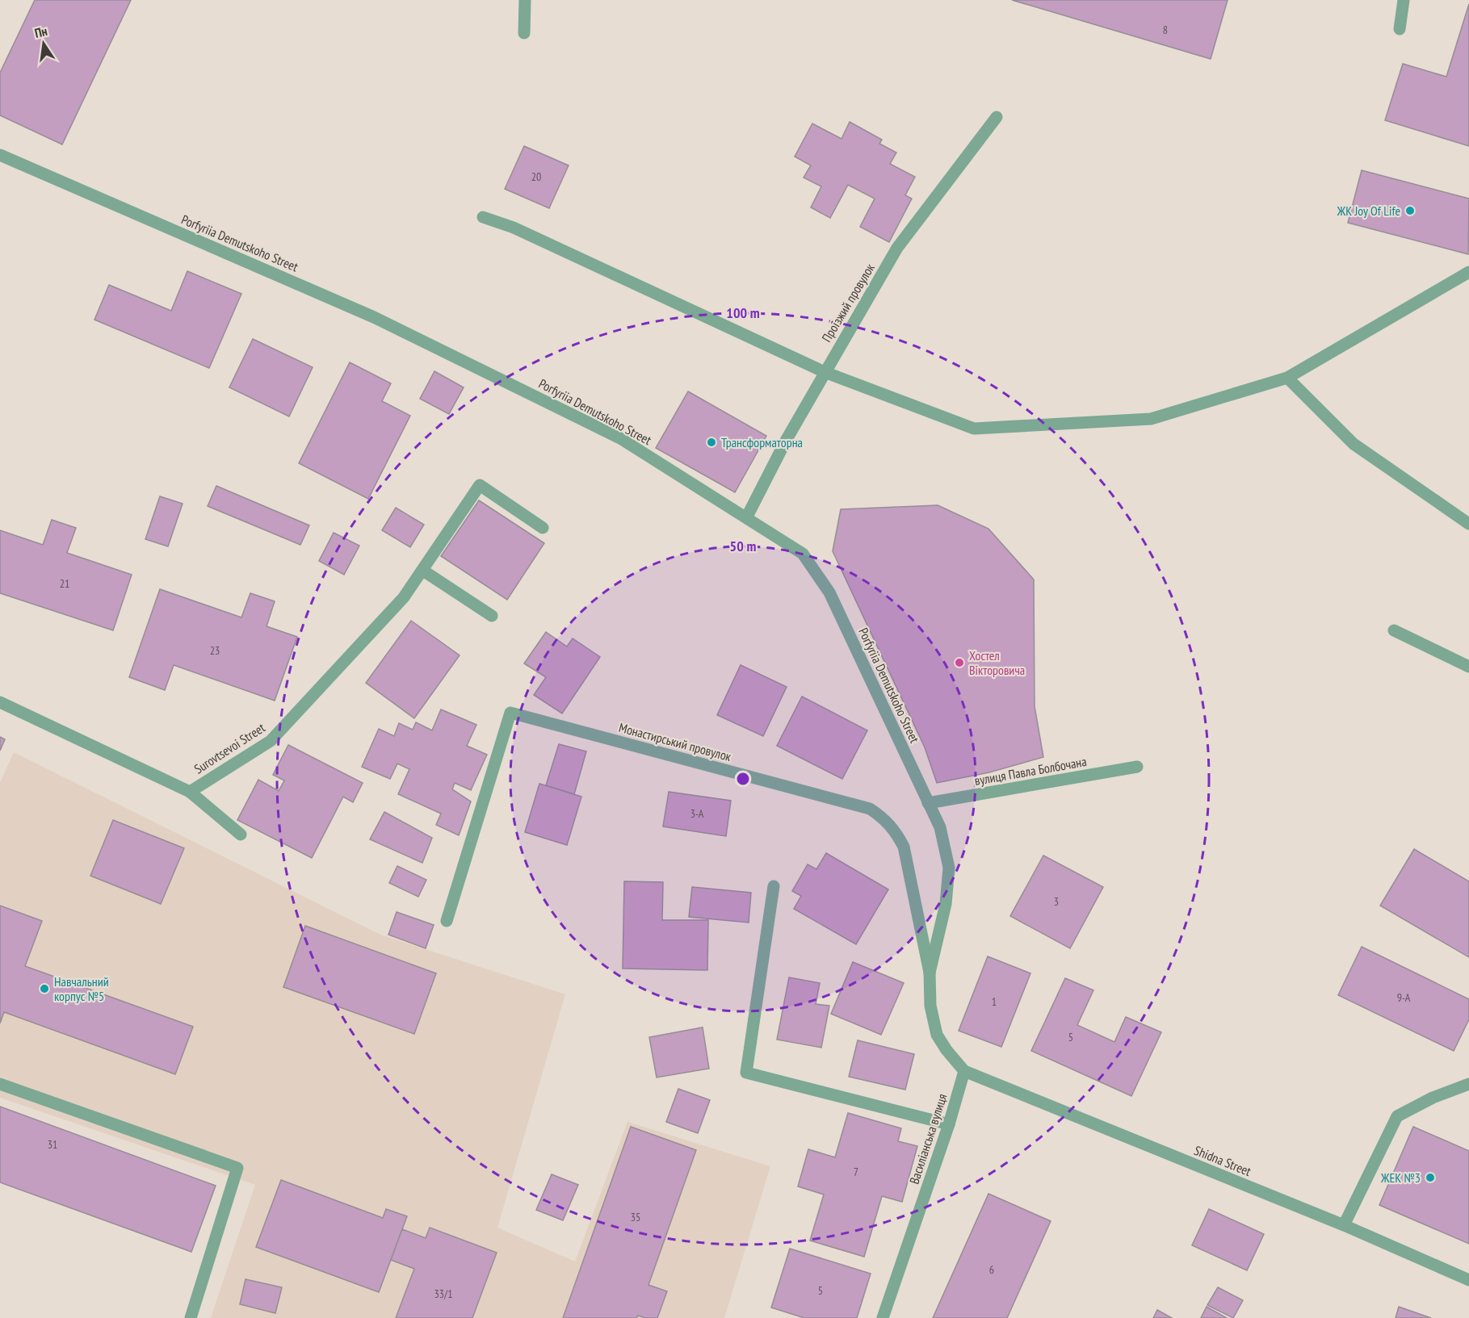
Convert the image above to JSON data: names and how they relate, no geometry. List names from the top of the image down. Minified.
{"streets":{"street":["Porfyriia Demutskoho Street","Проїзжий провулок","Монастирський провулок","Surovtsevoi Street","вулиця Павла Болбочана","Василіанська вулиця","Shidna Street"]},"crossings":[["Porfyriia Demutskoho Street","Проїзжий провулок"],["Porfyriia Demutskoho Street","Монастирський провулок"],["Porfyriia Demutskoho Street","вулиця Павла Болбочана"],["Василіанська вулиця","Shidna Street"]],"places":["ЖК Joy Of Life","Трансформаторна","Хостел Вікторовича","Навчальний корпус №5","ЖЕК №3"],"house_numbers":["8","20","21","23","3-А","3","9-А","1","5","31","7","35","6","5","33/1"],"north":"top","rings":["100 m","50 m"]}
